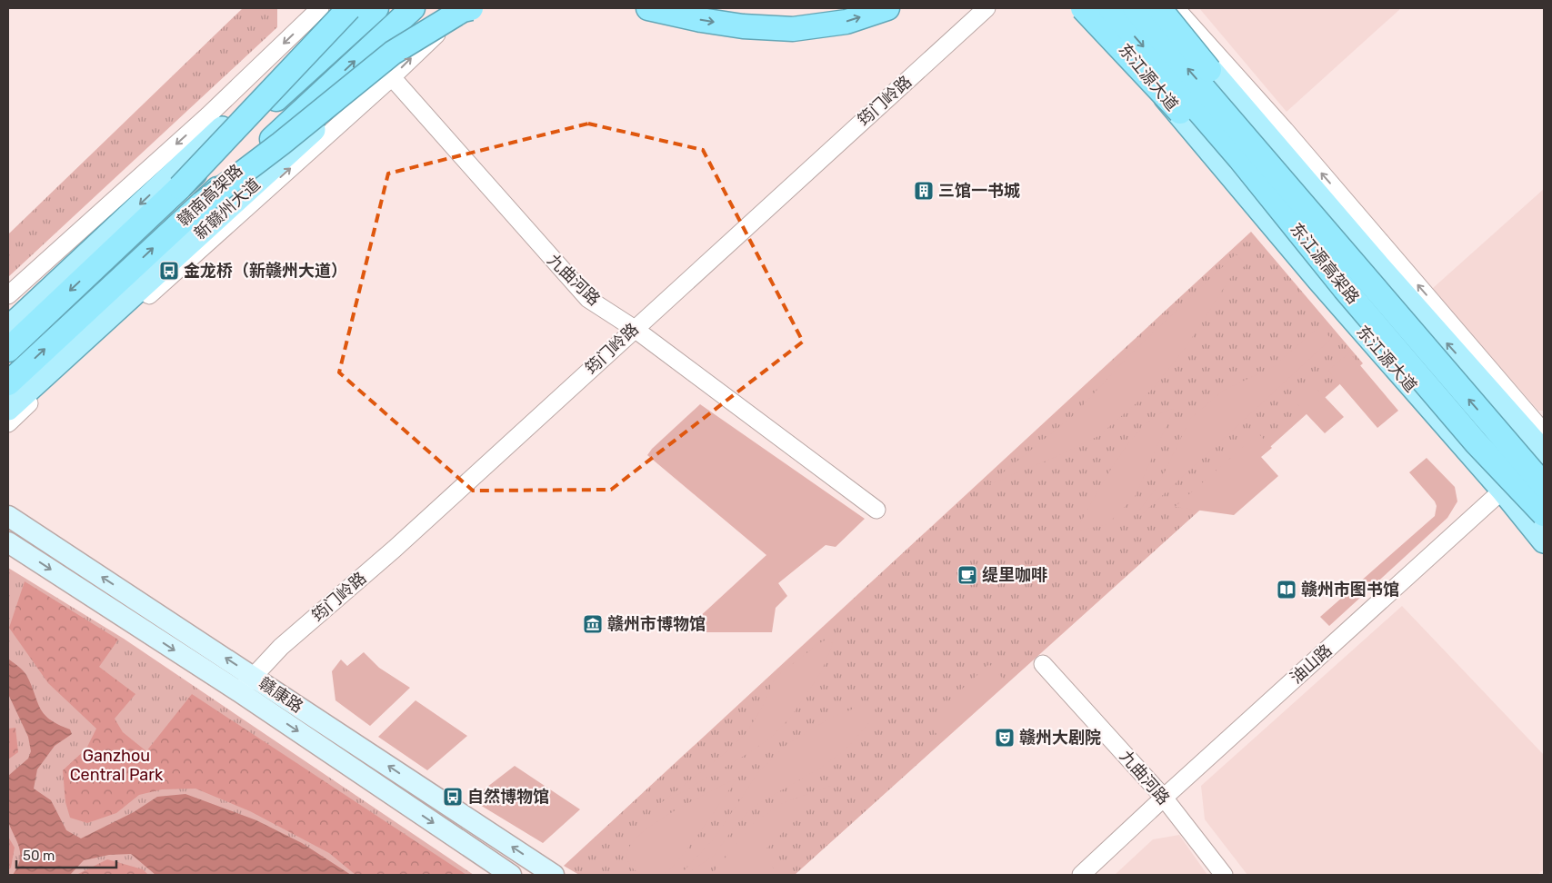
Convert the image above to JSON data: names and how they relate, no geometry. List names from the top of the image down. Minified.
{"streets":{"highway":["赣南高架路","东江源高架路"],"main road":["东江源大道","新赣州大道","赣康路"],"street":["筠门岭路","九曲河路","油山路"]},"crossings":[["东江源大道","油山路"],["筠门岭路","九曲河路"],["筠门岭路","赣康路"],["九曲河路","油山路"]],"parks":["Ganzhou Central Park"],"places":{"building":["三馆一书城"],"bus stop":["金龙桥（新赣州大道）","自然博物馆"],"cafe":["缇里咖啡"],"library":["赣州市图书馆"],"museum":["赣州市博物馆"],"theatre":["赣州大剧院"]},"scale_bar":"50 m"}
